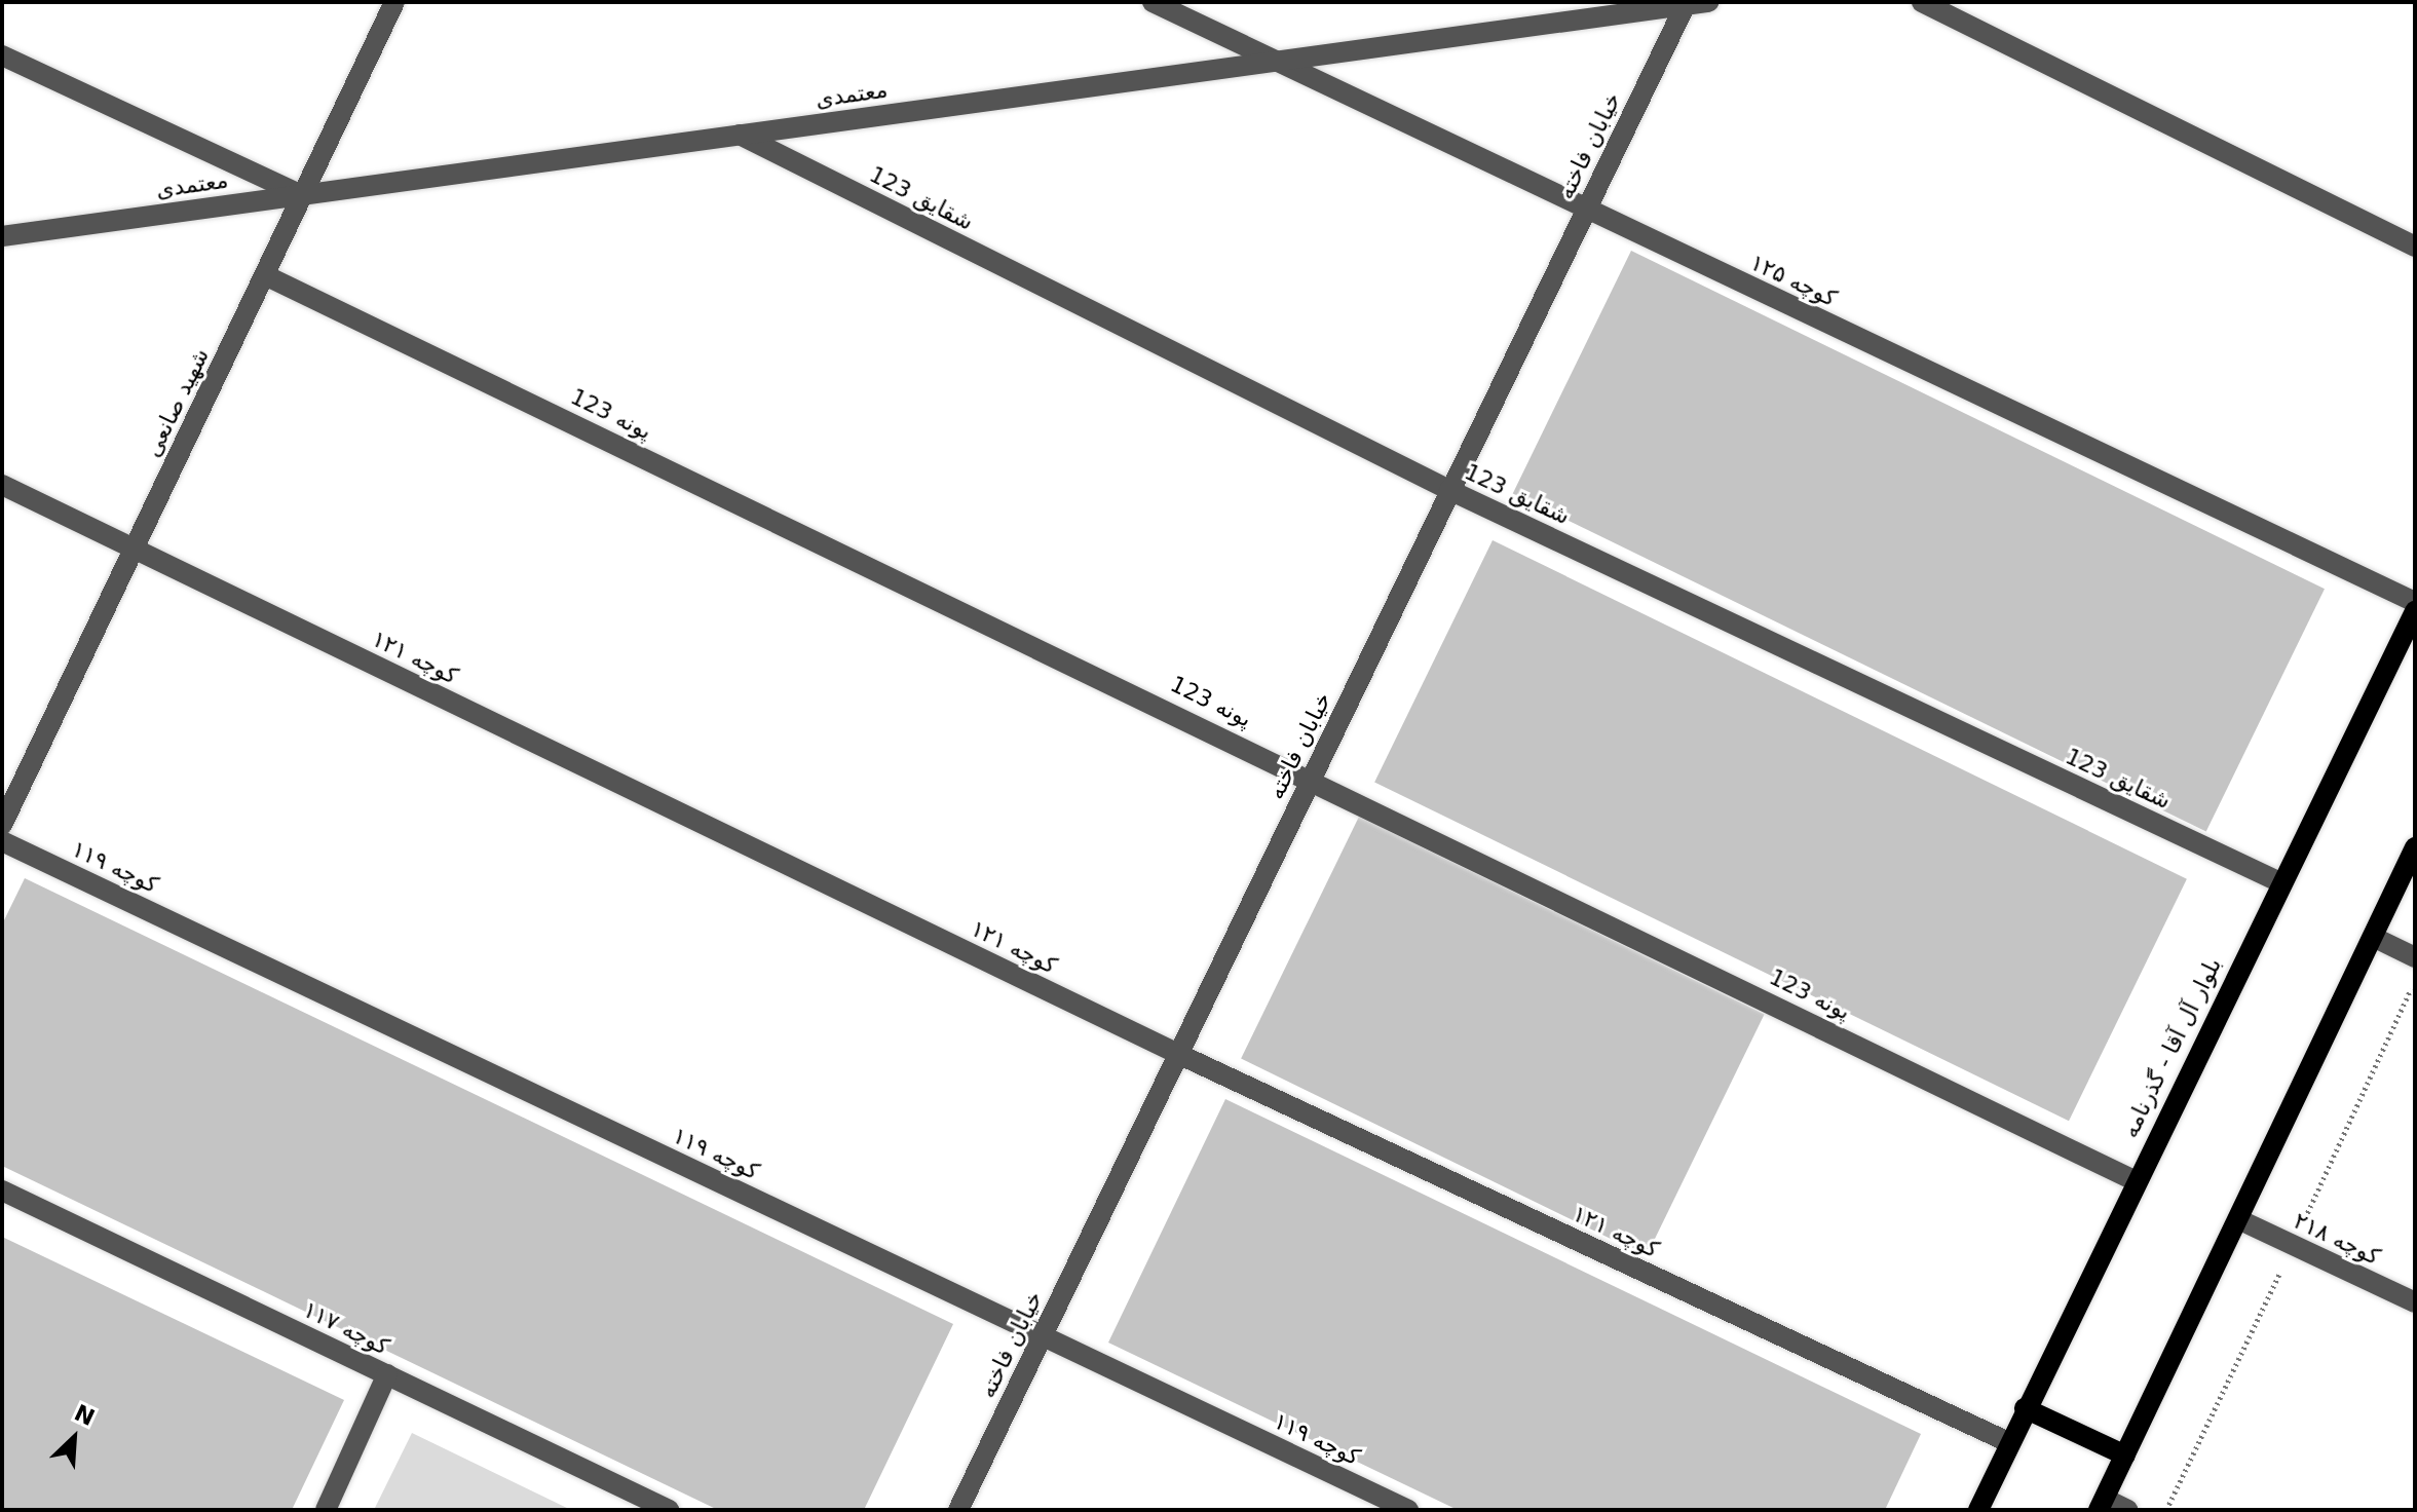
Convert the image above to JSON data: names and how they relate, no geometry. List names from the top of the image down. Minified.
{"streets":{"main road":["بلوار آل آقا - گذرنامه"],"street":["معتمدی","خیابان فاخته","123 شقایق","کوچه ۱۲۵","شهید صانعی","123 پونه","کوچه ۱۲۱","کوچه ۱۱۹","کوچه ۲۱۸","کوچه ۱۱۷"]},"crossings":[["معتمدی","خیابان فاخته"],["معتمدی","123 شقایق"],["معتمدی","کوچه ۱۲۵"],["معتمدی","شهید صانعی"],["خیابان فاخته","123 شقایق"],["خیابان فاخته","کوچه ۱۲۵"],["خیابان فاخته","123 پونه"],["خیابان فاخته","کوچه ۱۲۱"],["خیابان فاخته","کوچه ۱۱۹"],["123 شقایق","بلوار آل آقا - گذرنامه"],["شهید صانعی","123 پونه"],["شهید صانعی","کوچه ۱۲۱"],["123 پونه","بلوار آل آقا - گذرنامه"],["کوچه ۱۲۱","بلوار آل آقا - گذرنامه"]],"north":"top right"}
